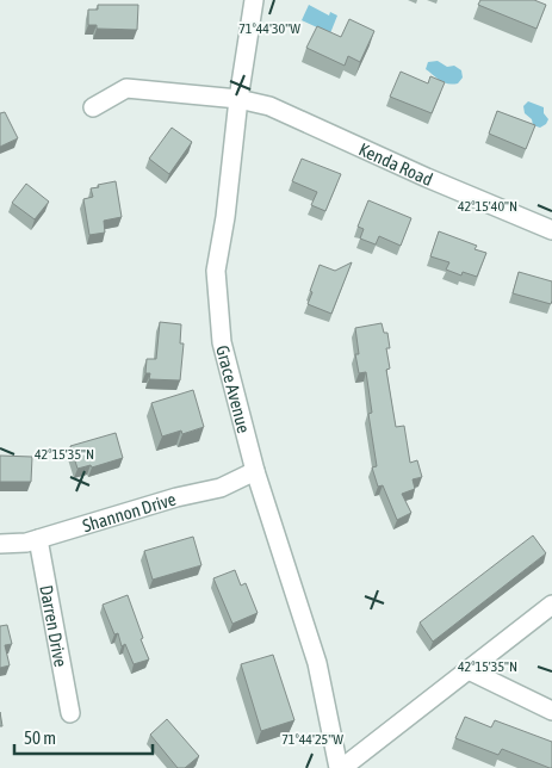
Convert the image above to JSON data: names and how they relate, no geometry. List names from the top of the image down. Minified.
{"streets":{"street":["Kenda Road","Grace Avenue","Shannon Drive","Darren Drive"]},"crossings":[["Kenda Road","Grace Avenue"],["Grace Avenue","Shannon Drive"],["Shannon Drive","Darren Drive"]],"scale_bar":"50 m","coordinates":["71°44'30\"W","42°15'40\"N","42°15'35\"N","71°44'25\"W"]}
